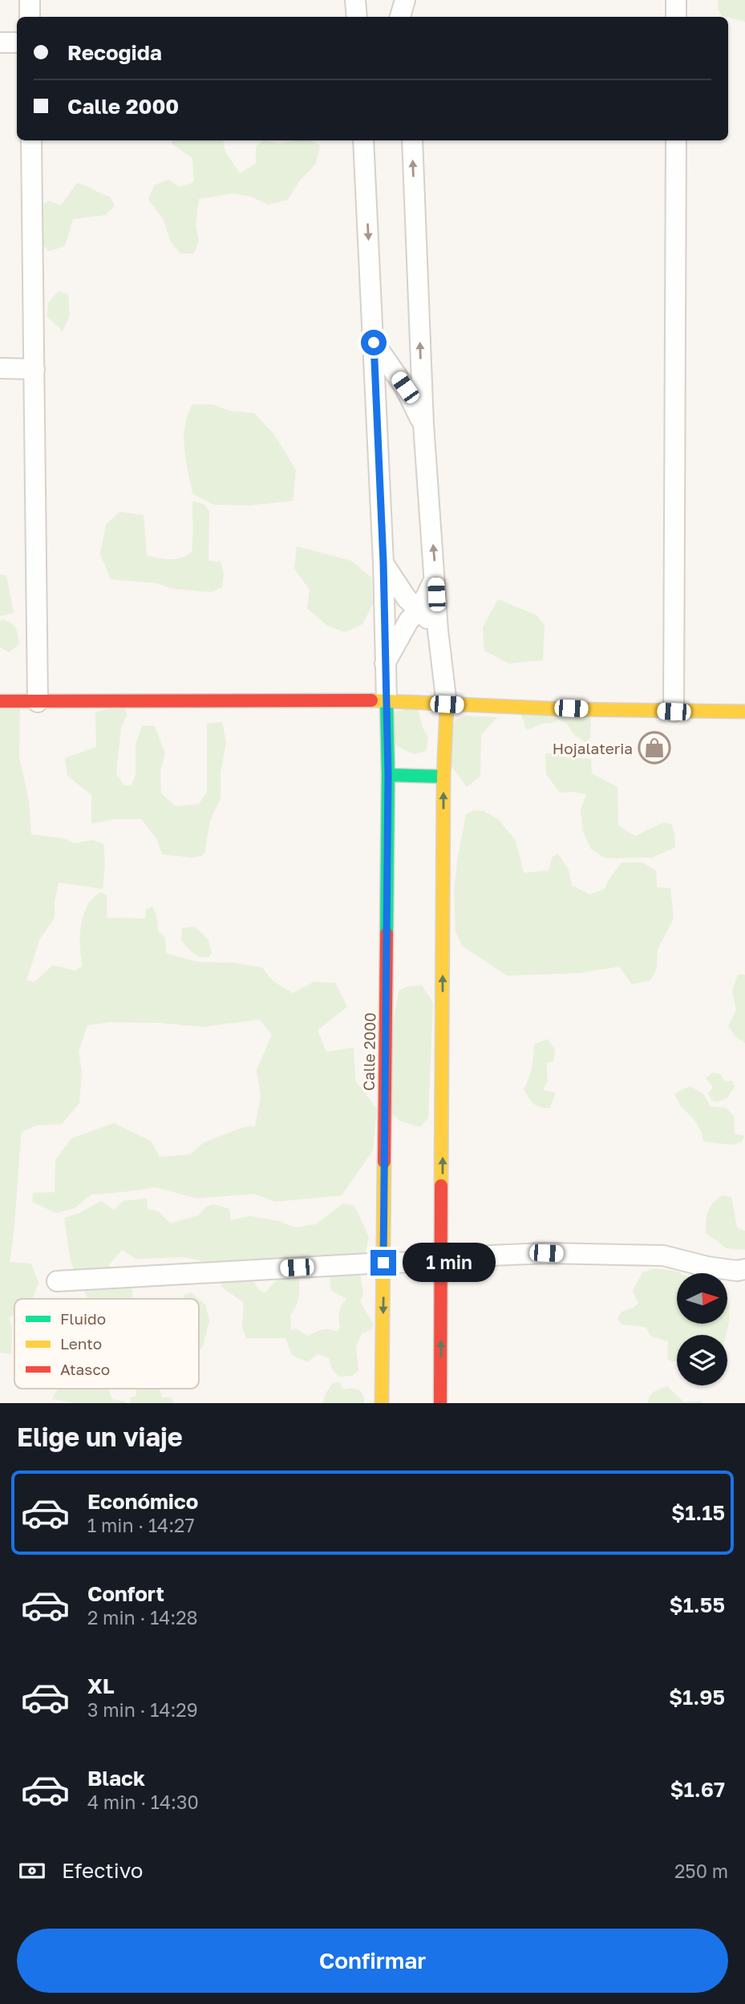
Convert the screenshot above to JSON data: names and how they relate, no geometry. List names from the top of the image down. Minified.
{"streets":{"street":["Calle 2000"]},"places":{"shop":["Hojalateria"]},"legend":["Fluido","Lento","Atasco"],"north":"right","page":{"banner":["Recogida","Calle 2000"],"bubble":"1 min","heading":"Elige un viaje","list":[{"name":"Económico","note":"1 min · 14:27","value":"$1.15"},{"name":"Confort","note":"2 min · 14:28","value":"$1.55"},{"name":"XL","note":"3 min · 14:29","value":"$1.95"},{"name":"Black","note":"4 min · 14:30","value":"$1.67"}],"pay":["Efectivo","250 m"],"buttons":"Confirmar"}}
